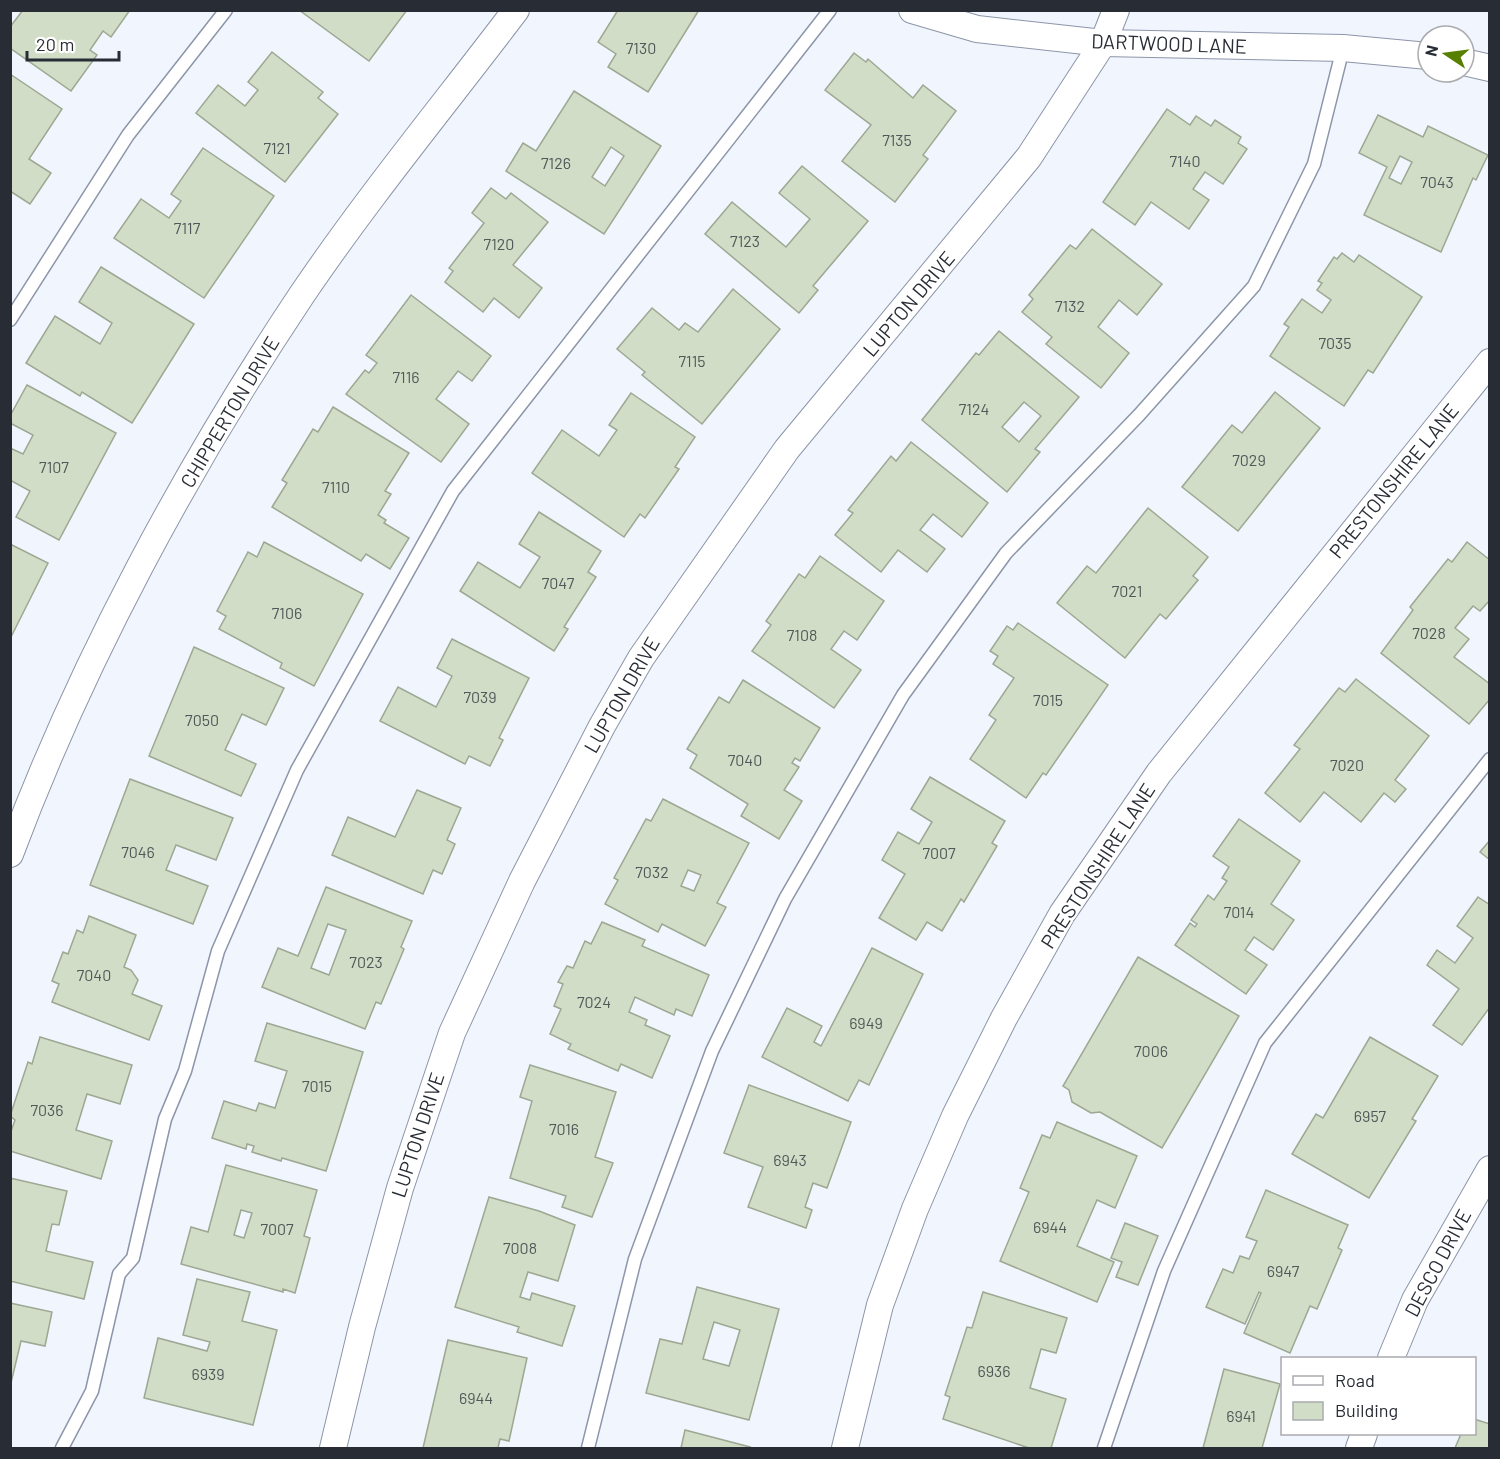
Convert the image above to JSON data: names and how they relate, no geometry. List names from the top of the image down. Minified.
{"streets":{"street":["DARTWOOD LANE","LUPTON DRIVE","CHIPPERTON DRIVE","PRESTONSHIRE LANE","DESCO DRIVE"]},"crossings":[["DARTWOOD LANE","LUPTON DRIVE"]],"house_numbers":["7130","7135","7121","7140","7126","7043","7117","7123","7120","7132","7035","7115","7116","7124","7029","7107","7110","7047","7021","7106","7028","7108","7039","7015","7050","7040","7020","7046","7007","7032","7014","7023","7040","7024","6949","7006","7015","7036","6957","7016","6943","6944","7007","7008","6947","6936","6939","6944","6941"],"legend":["Road","Building"],"scale_bar":"20 m","north":"left"}
